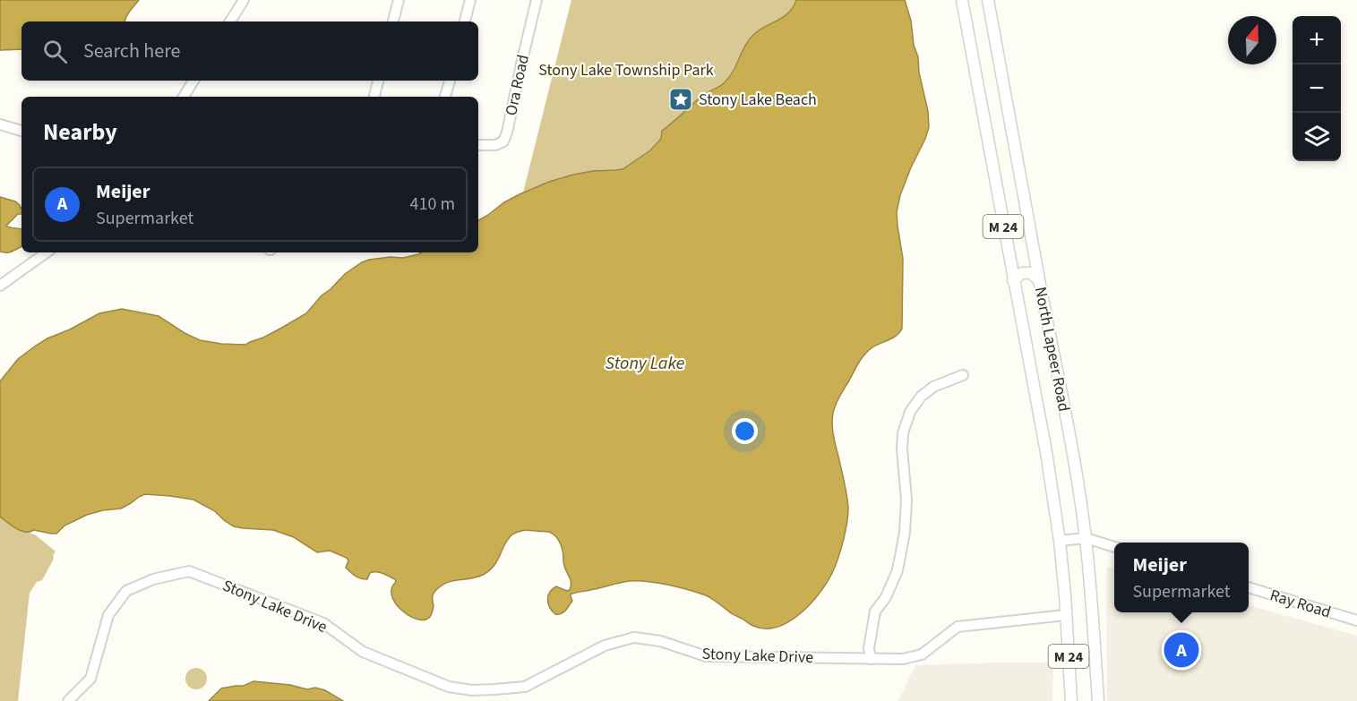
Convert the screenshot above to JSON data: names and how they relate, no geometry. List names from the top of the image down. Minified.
{"streets":{"main road":["M 24","North Lapeer Road"],"street":["Ora Road","Ray Road","Stony Lake Drive"]},"crossings":[["North Lapeer Road","Stony Lake Drive"]],"water":["Stony Lake"],"parks":["Stony Lake Township Park"],"places":{"place":["Stony Lake Beach"]},"north":"top","page":{"map_buttons":["+","−"],"search":"Search here","heading":"Nearby","list":[{"mark":"A","name":"Meijer","note":"Supermarket","value":"410 m"}],"popup":["Meijer","Supermarket"],"pins":"A"}}
